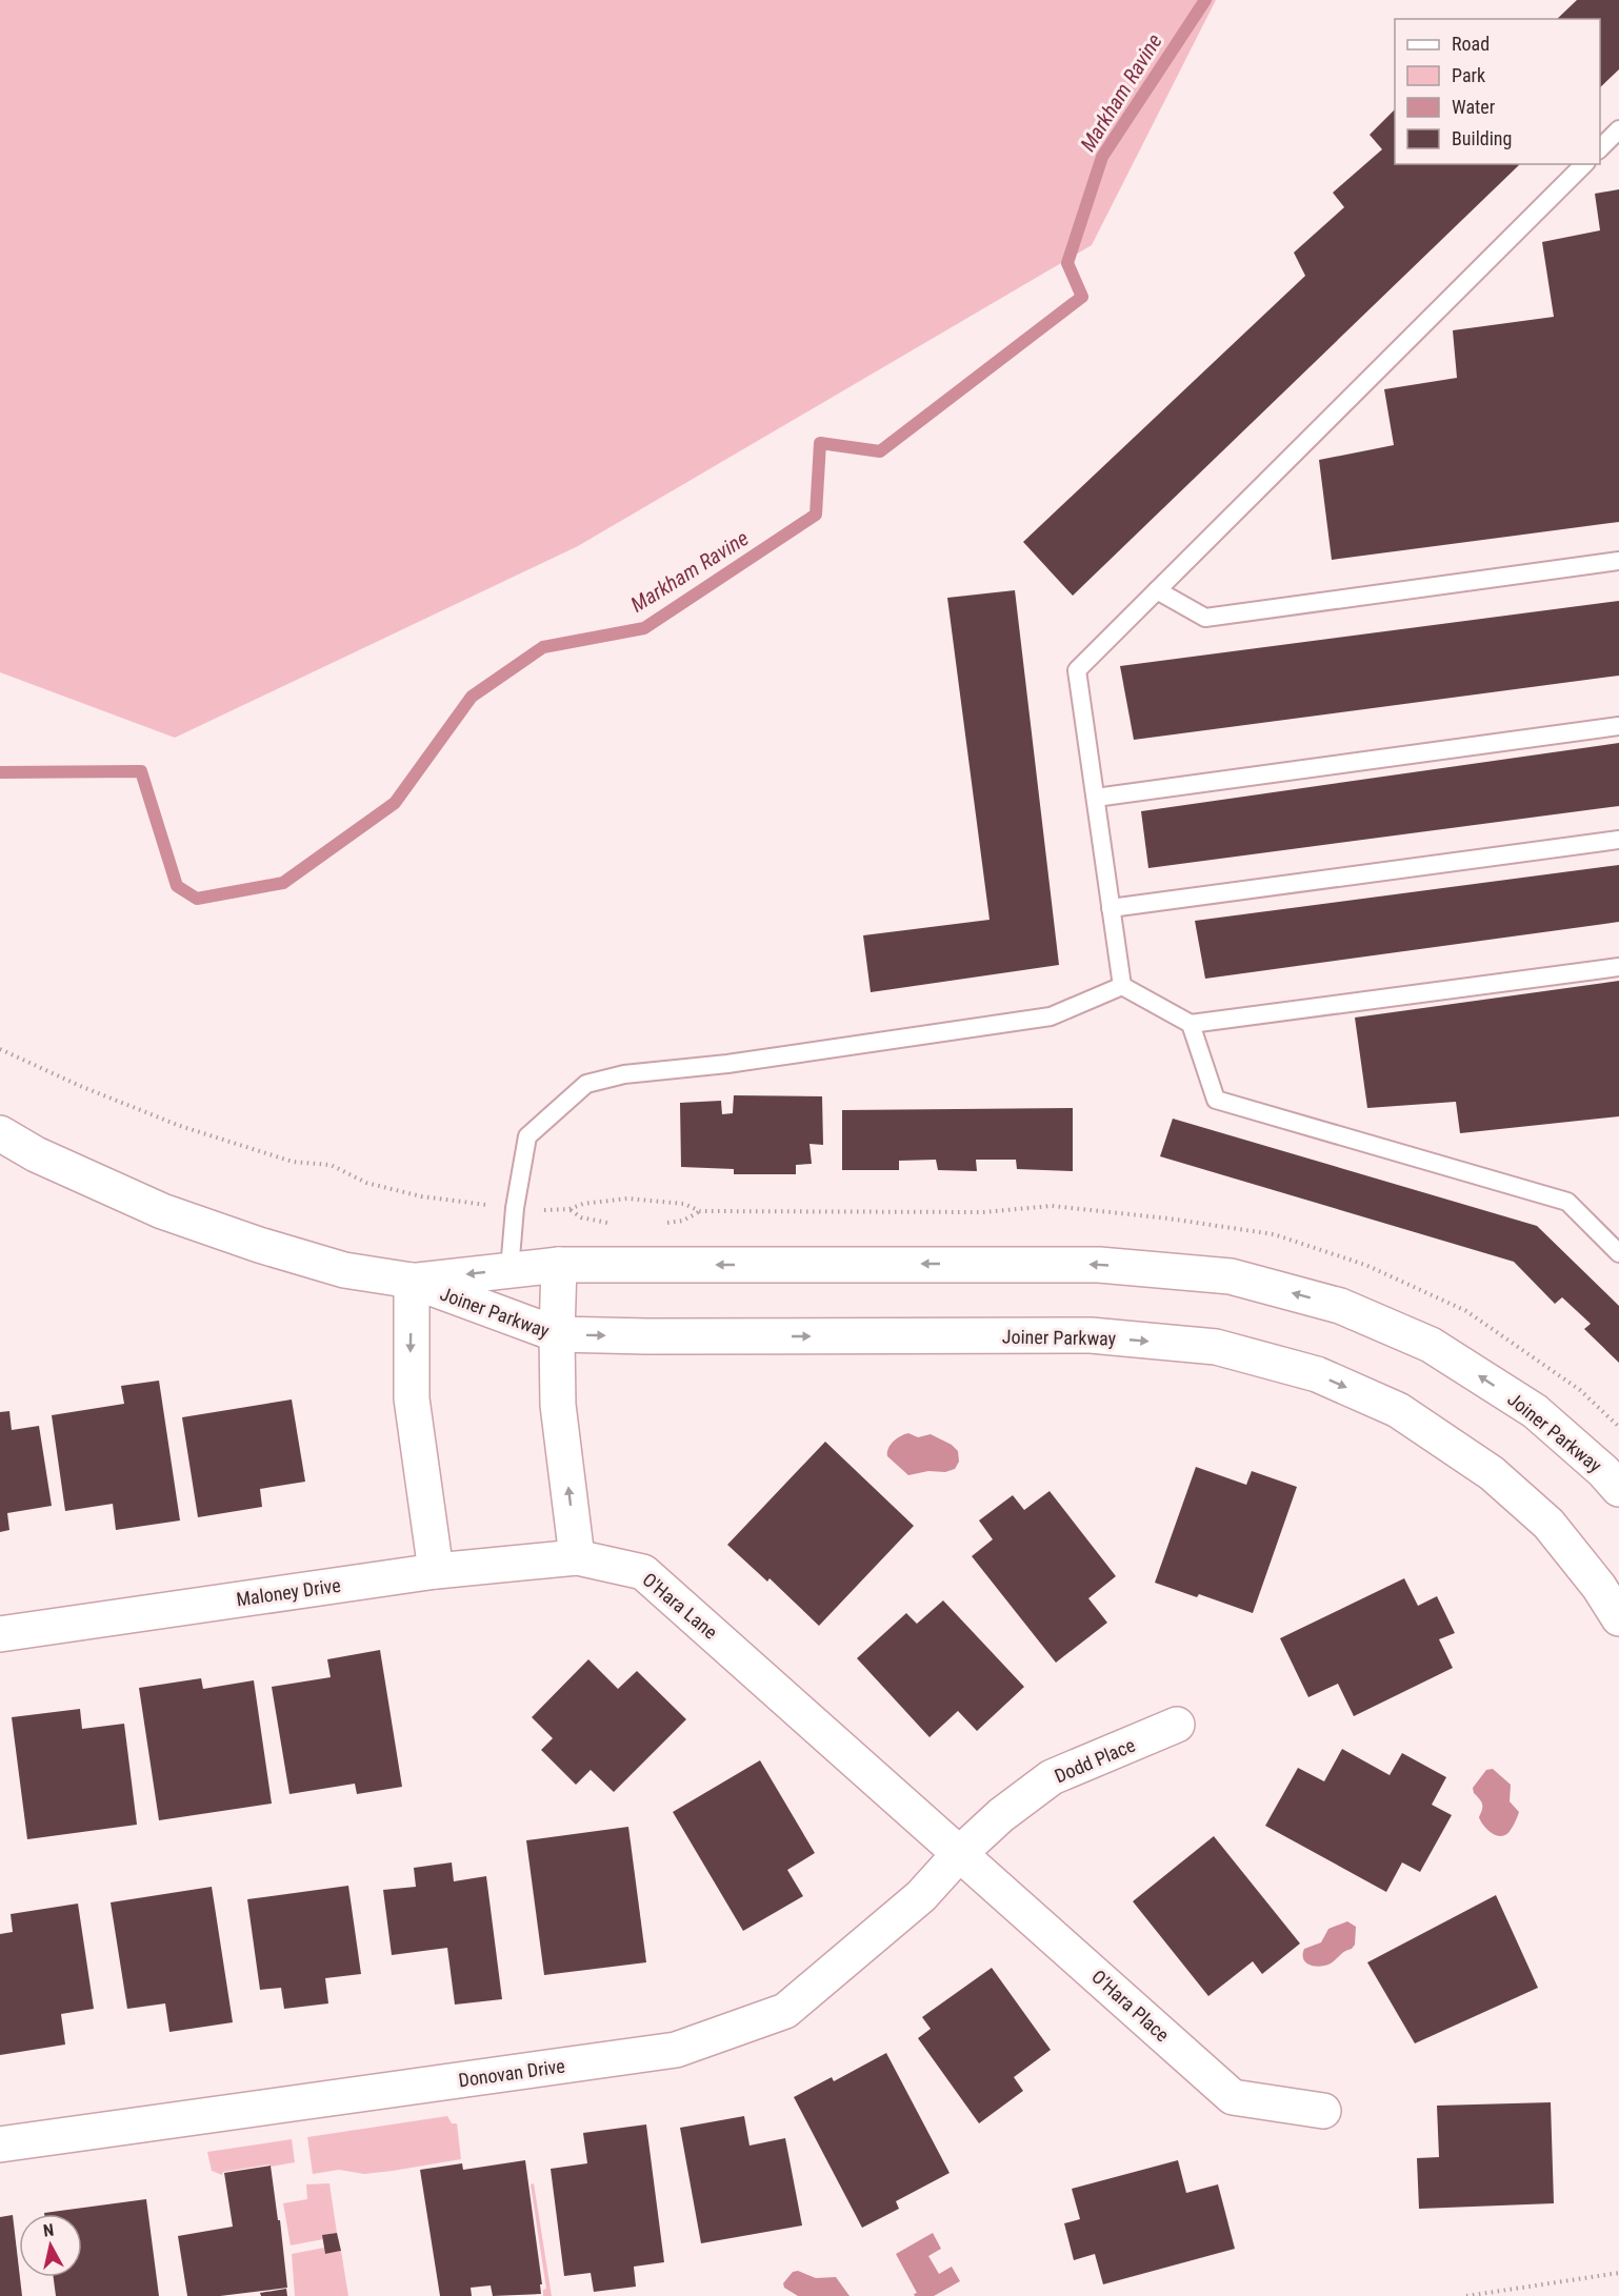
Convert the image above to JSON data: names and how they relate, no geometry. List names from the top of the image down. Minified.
{"streets":{"street":["Joiner Parkway","Maloney Drive","O'Hara Lane","Dodd Place","O’Hara Place","Donovan Drive"]},"crossings":[["Maloney Drive","O'Hara Lane"],["O'Hara Lane","Dodd Place"],["O'Hara Lane","O’Hara Place"],["O'Hara Lane","Donovan Drive"],["Dodd Place","O’Hara Place"],["Dodd Place","Donovan Drive"],["O’Hara Place","Donovan Drive"]],"water":["Markham Ravine"],"legend":["Road","Park","Water","Building"],"north":"top"}
